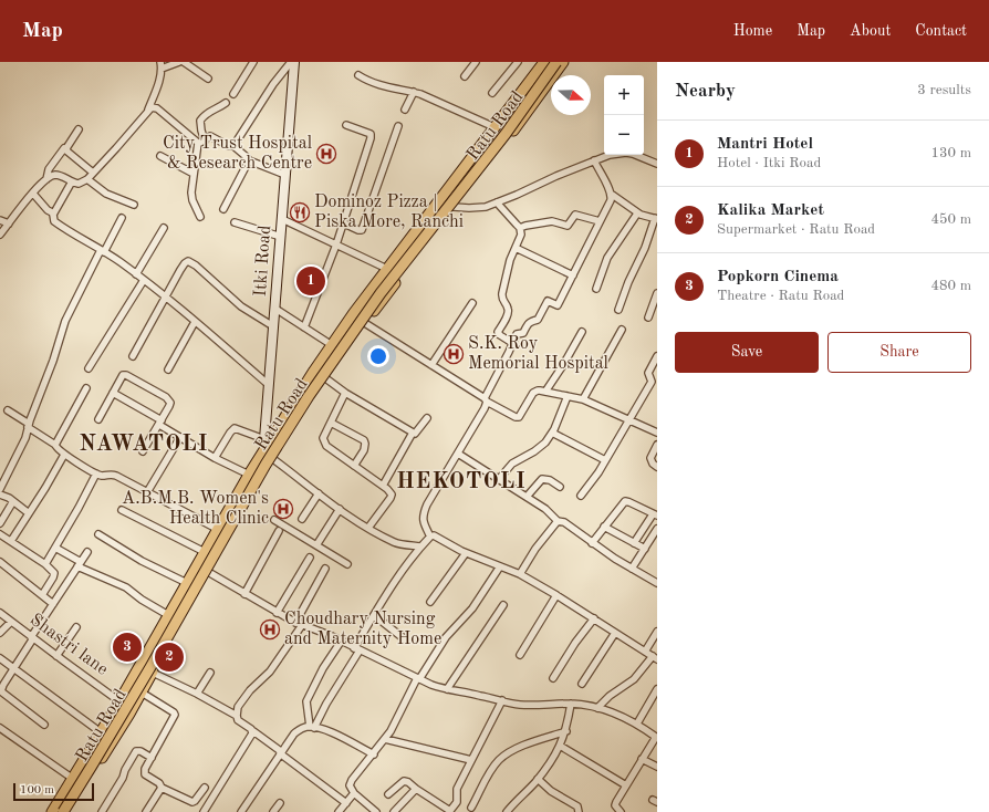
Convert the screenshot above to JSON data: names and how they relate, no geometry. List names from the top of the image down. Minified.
{"streets":{"main road":["Ratu Road"],"street":["Itki Road","Shastri lane"]},"crossings":[["Ratu Road","Itki Road"],["Ratu Road","Shastri lane"]],"districts":["NAWATOLI","HEKOTOLI"],"places":{"hospital":["City Trust Hospital & Research Centre","S.K. Roy Memorial Hospital","A.B.M.B. Women's Health Clinic","Choudhary Nursing and Maternity Home"],"restaurant":["Dominoz Pizza | Piska More, Ranchi"]},"scale_bar":"100 m","north":"right","page":{"header":"Map","nav":["Home","Map","About","Contact"],"heading":["Nearby","3 results"],"map_buttons":["+","−"],"list":[{"mark":"1","name":"Mantri Hotel","note":"Hotel · Itki Road","value":"130 m"},{"mark":"2","name":"Kalika Market","note":"Supermarket · Ratu Road","value":"450 m"},{"mark":"3","name":"Popkorn Cinema","note":"Theatre · Ratu Road","value":"480 m"}],"pins":["1","3","2"],"buttons":["Save","Share"],"scale":"100 m"}}
